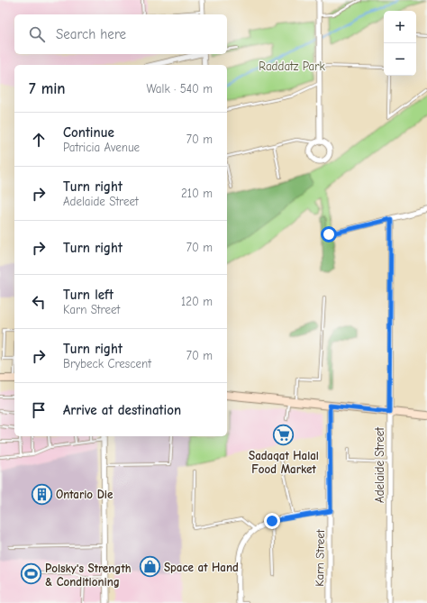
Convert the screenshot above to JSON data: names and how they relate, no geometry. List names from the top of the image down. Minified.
{"streets":{"street":["Adelaide Street","Karn Street"]},"parks":["Raddatz Park"],"places":{"supermarket":["Sadaqat Halal Food Market"],"building":["Ontario Die"],"shop":["Space at Hand"],"sports":["Polsky's Strength & Conditioning"]},"page":{"map_buttons":["+","−"],"search":"Search here","heading":["7 min","Walk · 540 m"],"list":[["Continue","Patricia Avenue","70 m"],["Turn right","Adelaide Street","210 m"],["Turn right","70 m"],["Turn left","Karn Street","120 m"],["Turn right","Brybeck Crescent","70 m"],"Arrive at destination"]}}
